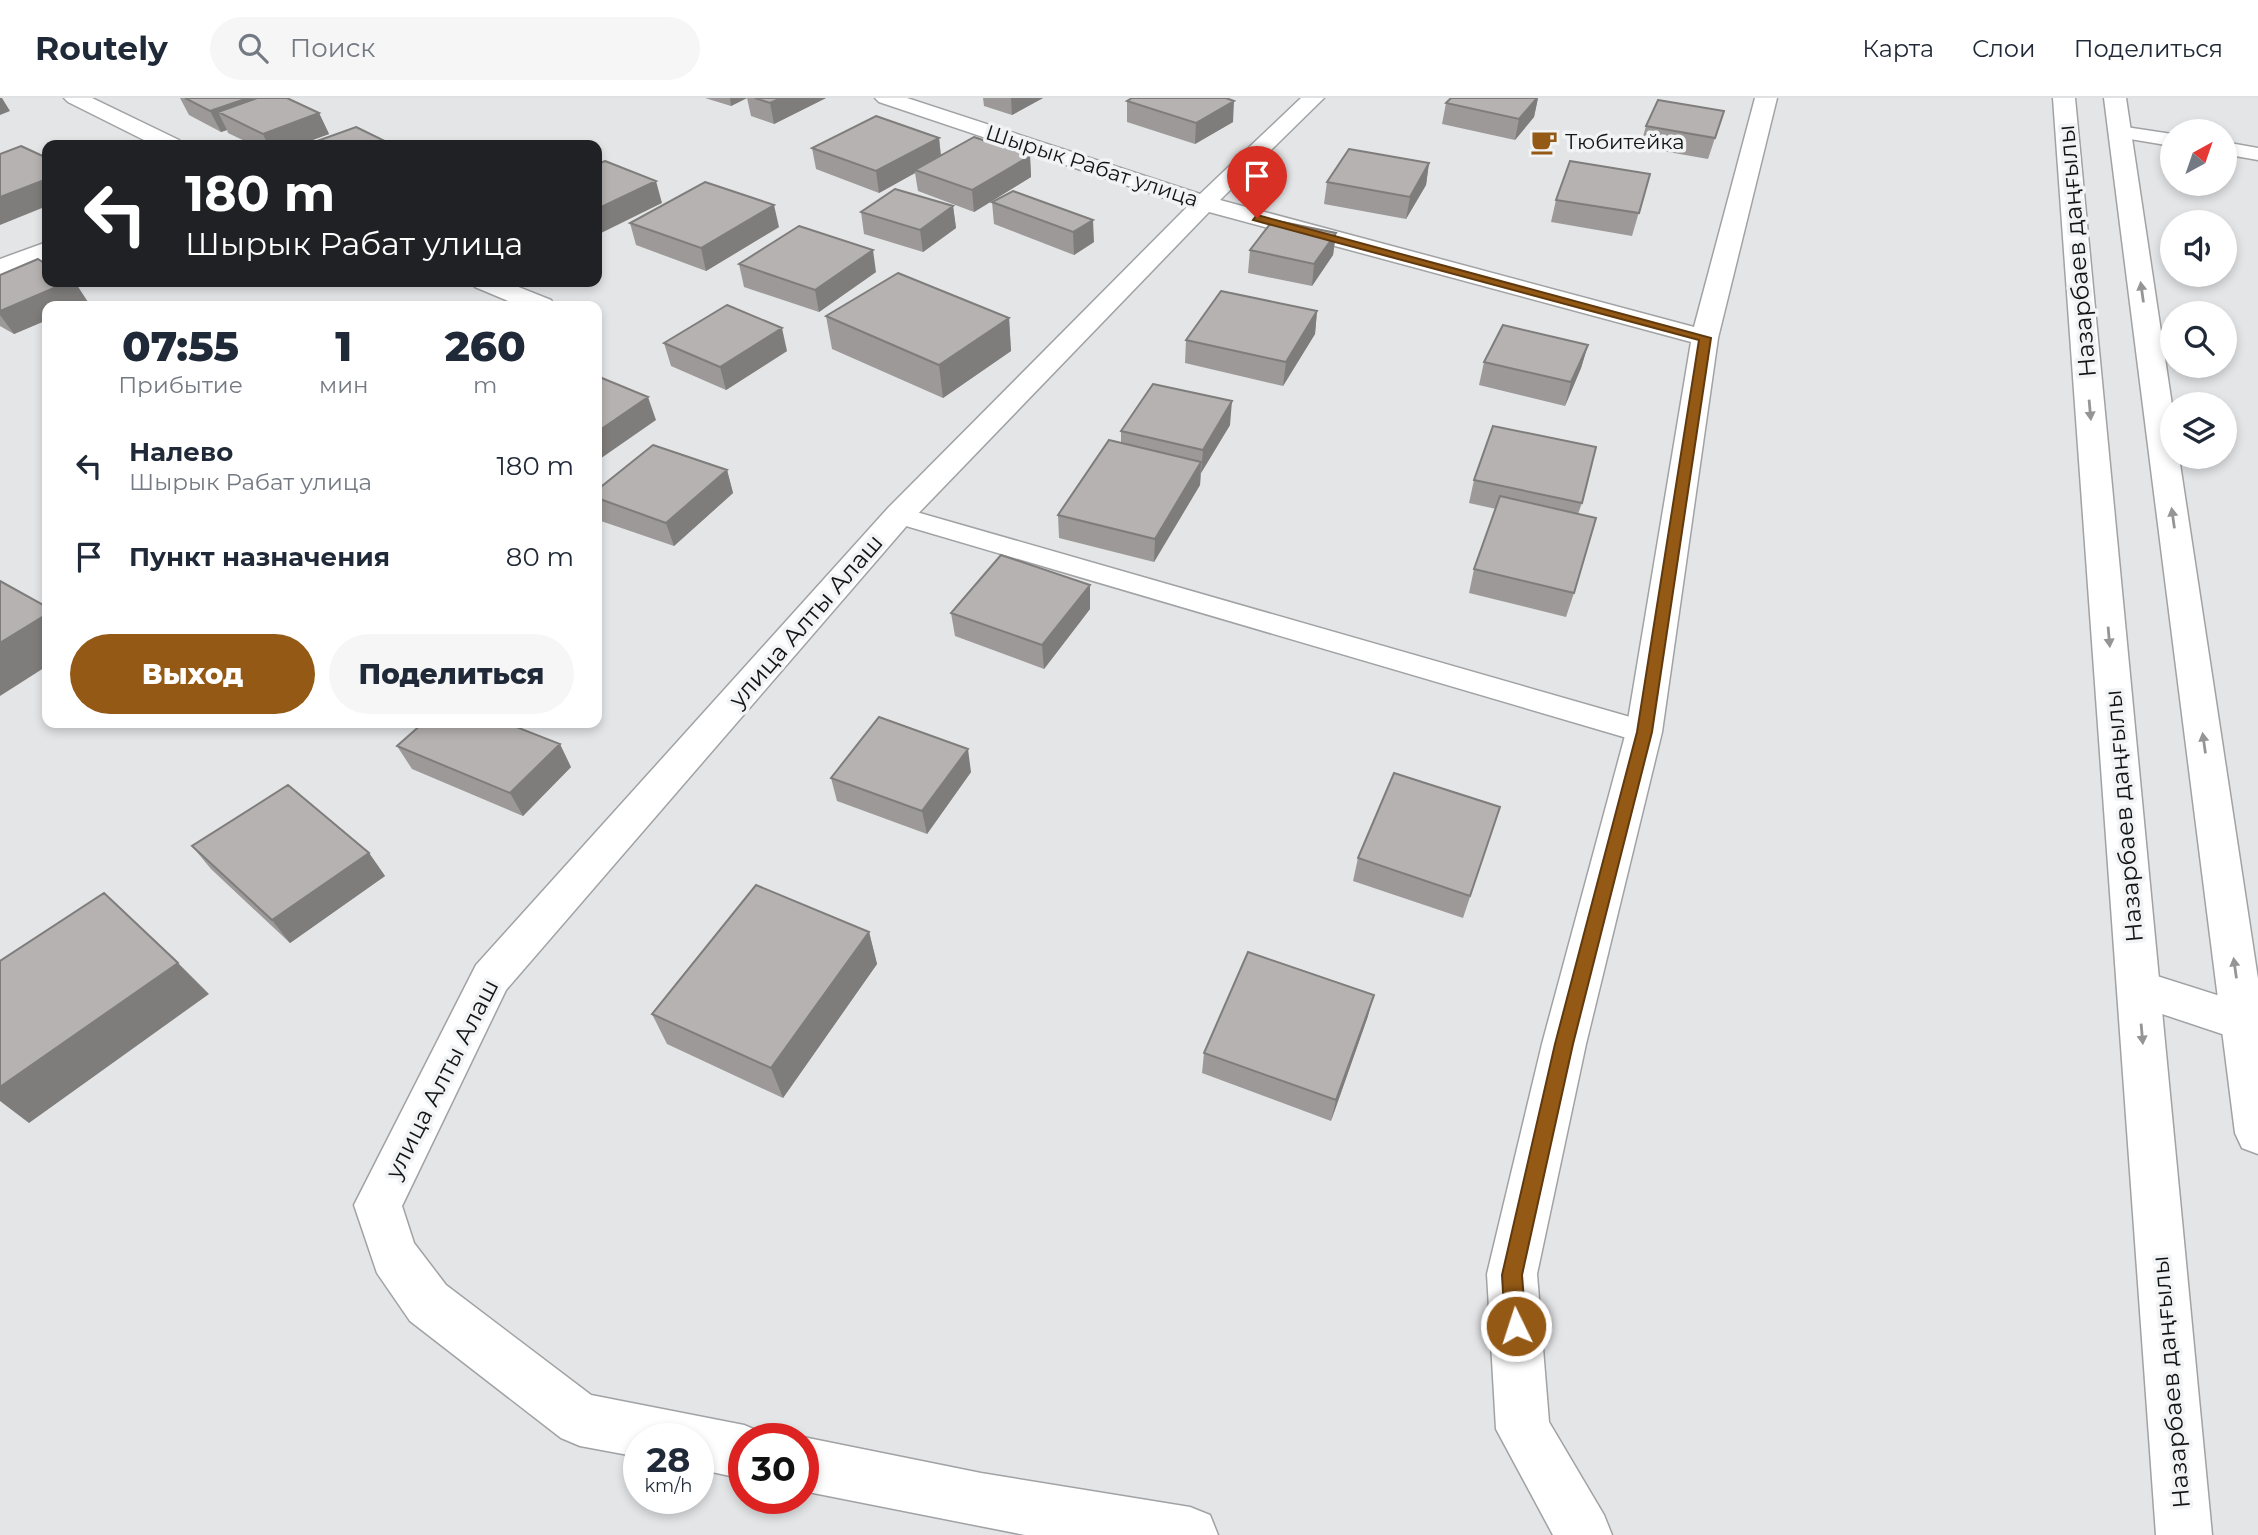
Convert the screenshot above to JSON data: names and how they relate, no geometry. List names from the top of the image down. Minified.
{"streets":{"street":["Шырык Рабат улица","Назарбаев даңғылы","улица Алты Алаш"]},"crossings":[["Шырык Рабат улица","улица Алты Алаш"]],"places":{"cafe":["Тюбитейка"]},"north":"top right","page":{"header":"Routely","search":"Поиск","nav":["Карта","Слои","Поделиться"],"turn":["180 m","Шырык Рабат улица"],"eta":["07:55","Прибытие","1","мин","260","m"],"list":[{"name":"Налево","note":"Шырык Рабат улица","value":"180 m"},{"name":"Пункт назначения","value":"80 m"}],"buttons":["Выход","Поделиться"],"speed":"28 km/h","limit":"30"}}
